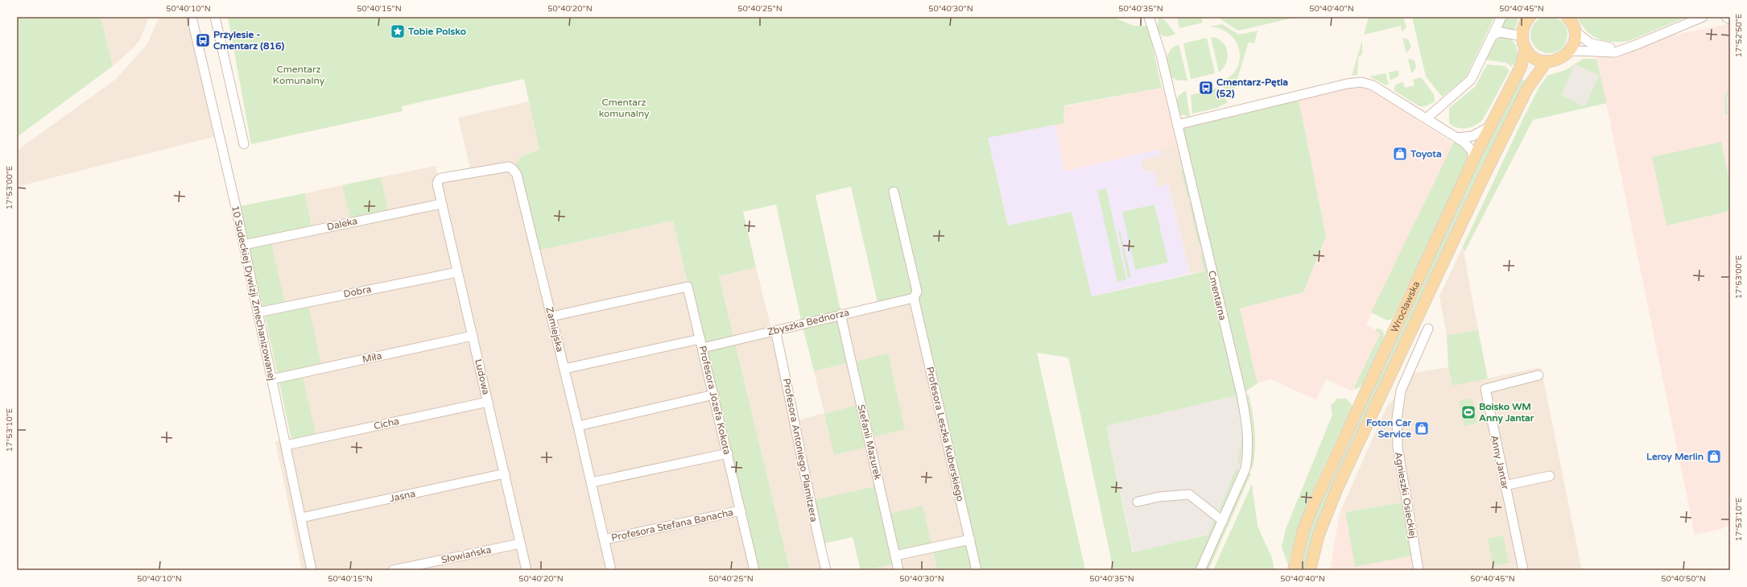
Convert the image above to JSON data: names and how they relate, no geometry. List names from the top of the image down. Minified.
{"streets":{"main road":["Wrocławska"],"street":["Daleka","Dobra","10 Sudeckiej Dywizji Zmechanizowanej","Cmentarna","Zbyszka Bednorza","Zamiejska","Miła","Ludowa","Profesora Józefa Kokota","Cicha","Profesora Leszka Kuberskiego","Stefanii Mazurek","Profesora Antoniego Plamitzera","Anny Jantar","Agnieszki Osieckiej","Jasna","Profesora Stefana Banacha","Słowiańska"]},"crossings":[["Daleka","10 Sudeckiej Dywizji Zmechanizowanej"],["Daleka","Ludowa"],["Dobra","10 Sudeckiej Dywizji Zmechanizowanej"],["Dobra","Ludowa"],["10 Sudeckiej Dywizji Zmechanizowanej","Miła"],["10 Sudeckiej Dywizji Zmechanizowanej","Cicha"],["10 Sudeckiej Dywizji Zmechanizowanej","Jasna"],["Zbyszka Bednorza","Zamiejska"],["Zbyszka Bednorza","Profesora Józefa Kokota"],["Zbyszka Bednorza","Profesora Leszka Kuberskiego"],["Zbyszka Bednorza","Stefanii Mazurek"],["Zbyszka Bednorza","Profesora Antoniego Plamitzera"],["Zamiejska","Ludowa"],["Zamiejska","Profesora Józefa Kokota"],["Zamiejska","Profesora Stefana Banacha"],["Miła","Ludowa"],["Ludowa","Cicha"],["Ludowa","Jasna"],["Ludowa","Słowiańska"],["Profesora Józefa Kokota","Profesora Stefana Banacha"]],"parks":["Cmentarz Komunalny","Cmentarz komunalny"],"places":{"place":["Tobie Polsko"],"bus stop":["Przylesie - Cmentarz (816)","Cmentarz-Pętla (52)"],"shop":["Toyota","Foton Car Service","Leroy Merlin"],"sports":["Boisko WM Anny Jantar"]},"coordinates":["50°40'10\"N","50°40'15\"N","50°40'20\"N","50°40'25\"N","50°40'30\"N","50°40'35\"N","50°40'40\"N","50°40'45\"N","17°52'50\"E","17°53'00\"E","17°53'10\"E","50°40'50\"N"]}
